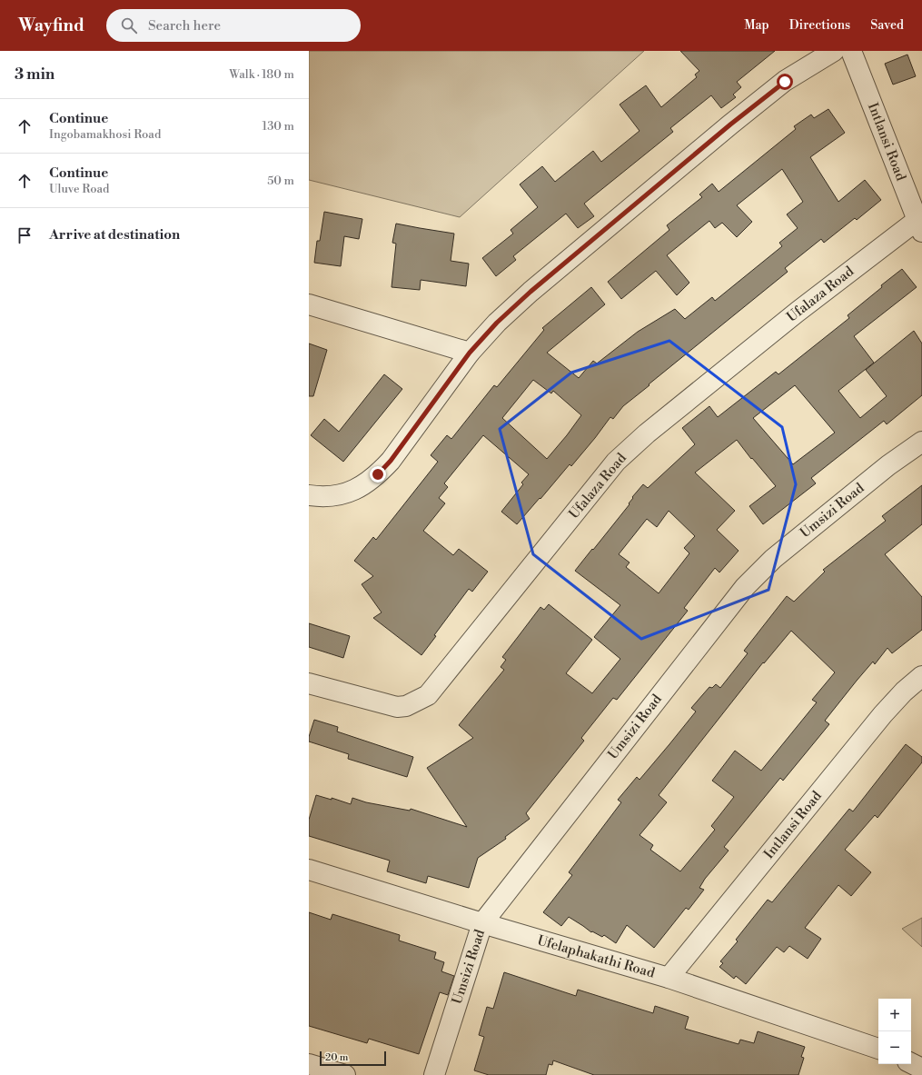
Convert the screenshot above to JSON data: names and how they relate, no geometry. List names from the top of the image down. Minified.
{"streets":{"street":["Intlansi Road","Ufalaza Road","Umsizi Road","Ufelaphakathi Road"]},"crossings":[["Intlansi Road","Ufalaza Road"],["Intlansi Road","Ufelaphakathi Road"],["Umsizi Road","Ufelaphakathi Road"]],"scale_bar":"20 m","page":{"header":"Wayfind","search":"Search here","nav":["Map","Directions","Saved"],"heading":["3 min","Walk · 180 m"],"list":[["Continue","Ingobamakhosi Road","130 m"],["Continue","Uluve Road","50 m"],"Arrive at destination"],"map_buttons":["+","−"],"scale":"20 m"}}
